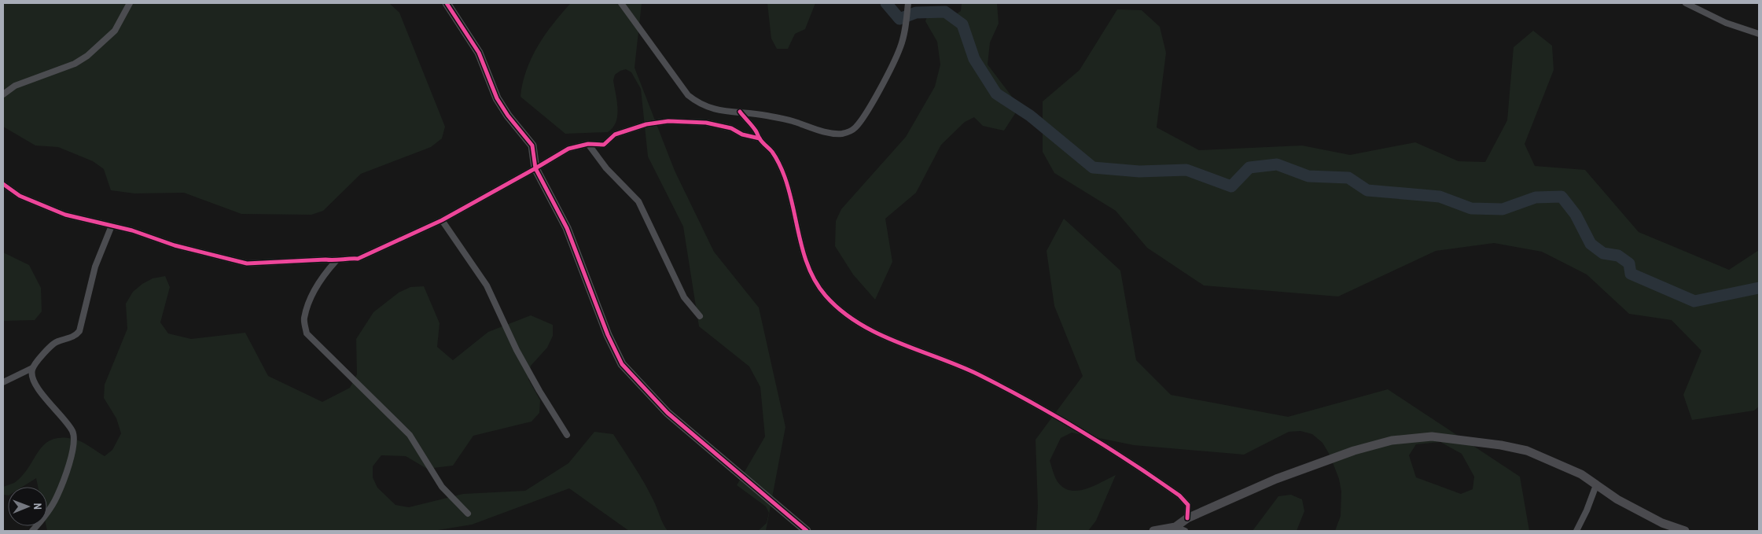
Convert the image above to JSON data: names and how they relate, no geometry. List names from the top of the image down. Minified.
{"north":"right"}
